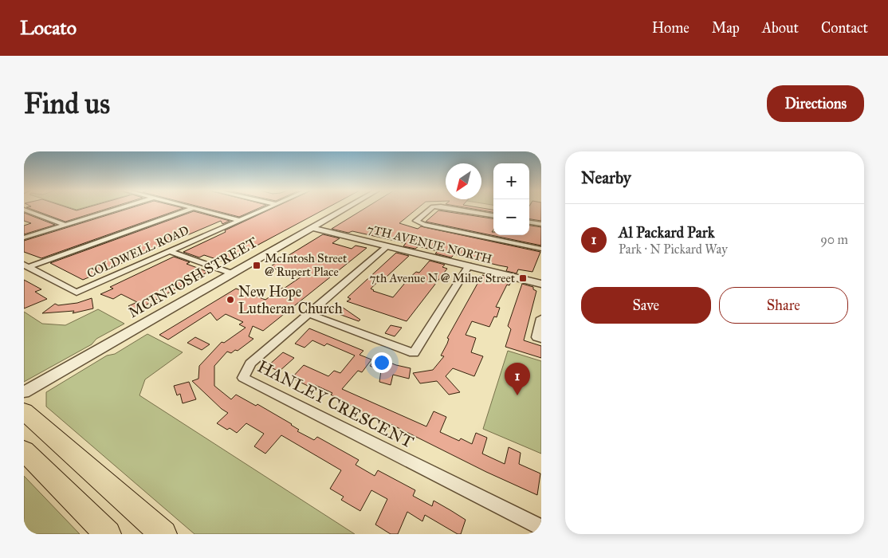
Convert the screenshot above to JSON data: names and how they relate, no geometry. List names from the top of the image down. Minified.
{"streets":{"street":["7TH AVENUE NORTH","COLDWELL ROAD","MCINTOSH STREET","HANLEY CRESCENT"]},"crossings":[["7TH AVENUE NORTH","MCINTOSH STREET"],["7TH AVENUE NORTH","HANLEY CRESCENT"]],"places":{"transit":["McIntosh Street @ Rupert Place","7th Avenue N @ Milne Street"],"other":["New Hope Lutheran Church"]},"north":"bottom left","page":{"header":"Locato","nav":["Home","Map","About","Contact"],"buttons":["Directions",["Save","Share"]],"title":"Find us","heading":"Nearby","map_buttons":["+","−"],"list":[{"mark":"1","name":"Al Packard Park","note":"Park · N Pickard Way","value":"90 m"}],"pins":"1"}}
